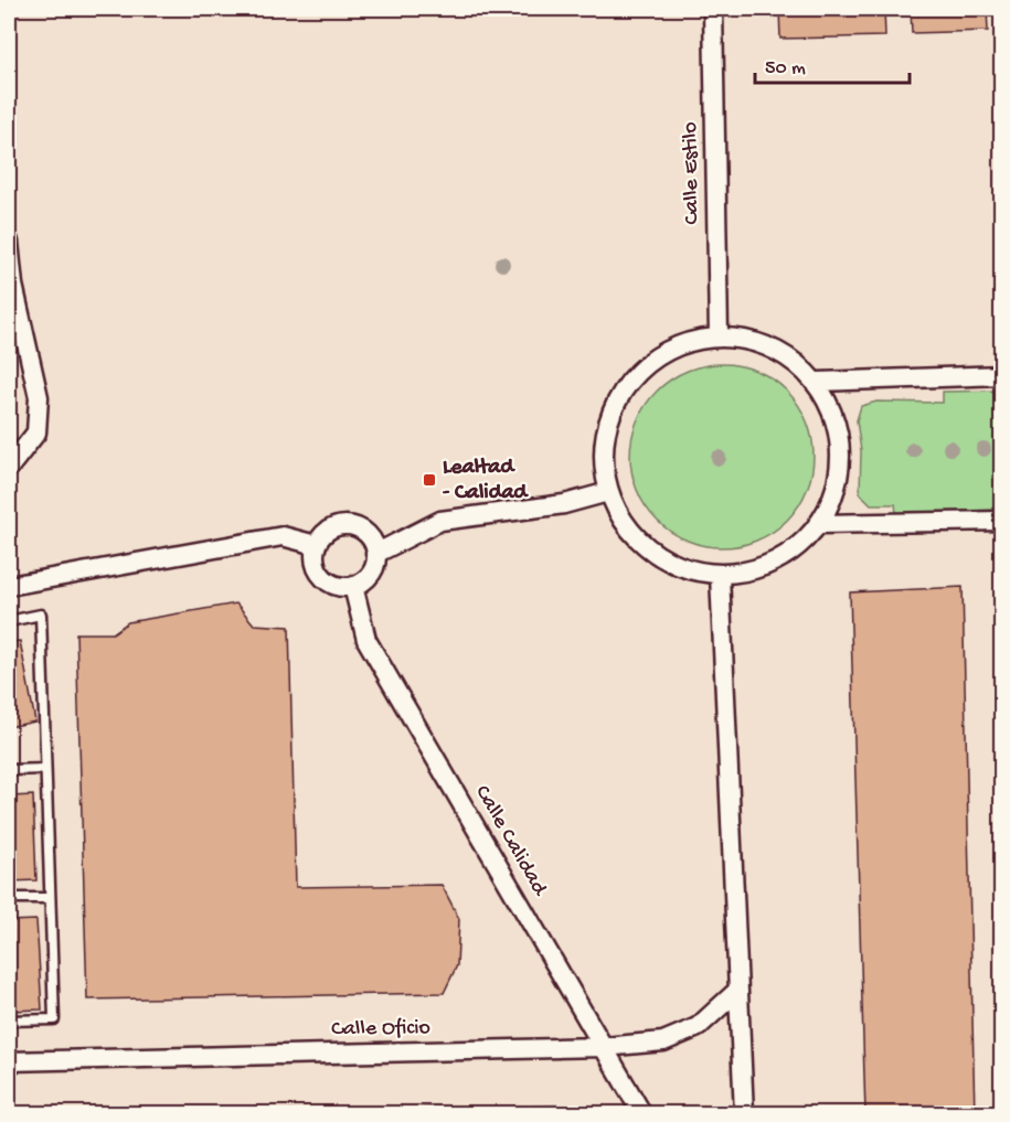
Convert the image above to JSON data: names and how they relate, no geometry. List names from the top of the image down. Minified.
{"streets":{"street":["Calle Estilo","Calle Calidad","Calle Oficio"]},"crossings":[["Calle Calidad","Calle Oficio"]],"places":{"transit":["Lealtad - Calidad"]},"scale_bar":"50 m"}
